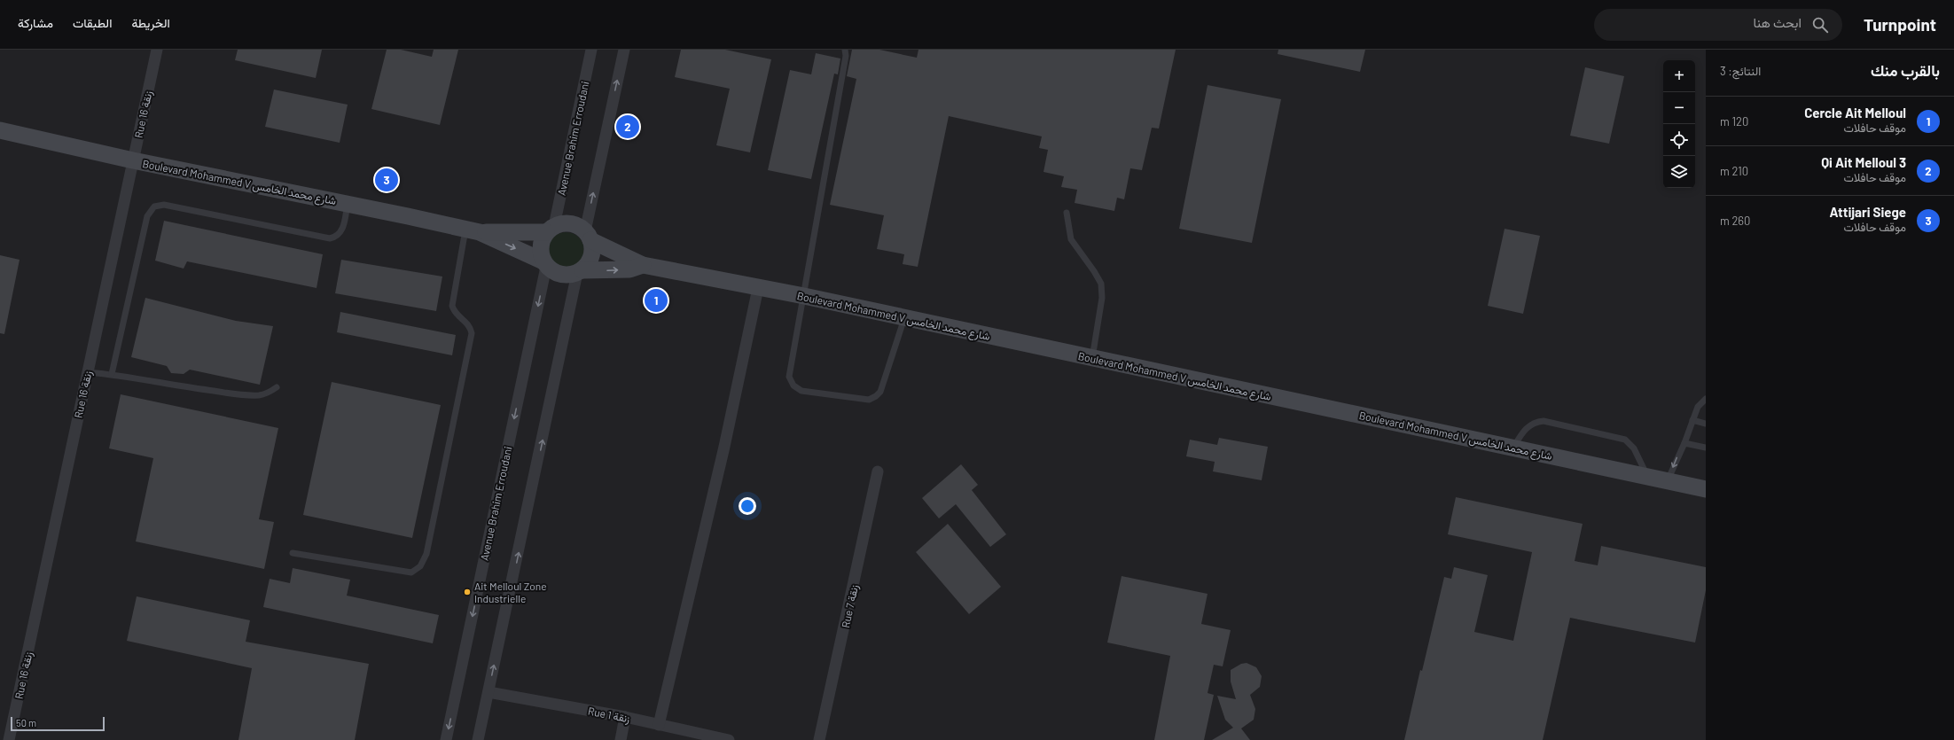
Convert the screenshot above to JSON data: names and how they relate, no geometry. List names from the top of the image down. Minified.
{"streets":{"main road":["Boulevard Mohammed V شارع محمد الخامس"],"street":["Rue 16 زنقة","Avenue Brahim Erroudani","Rue 7 زنقة","Rue 1 زنقة"]},"crossings":[["Rue 16 زنقة","Boulevard Mohammed V شارع محمد الخامس"],["Avenue Brahim Erroudani","Boulevard Mohammed V شارع محمد الخامس"]],"places":["Ait Melloul Zone Industrielle"],"scale_bar":"50 m","page":{"header":"Turnpoint","search":"ابحث هنا","nav":["الخريطة","الطبقات","مشاركة"],"heading":["بالقرب منك","النتائج: 3"],"map_buttons":["+","−"],"list":[{"mark":"1","name":"Cercle Ait Melloul","note":"موقف حافلات","value":"120 m"},{"mark":"2","name":"Qi Ait Melloul 3","note":"موقف حافلات","value":"210 m"},{"mark":"3","name":"Attijari Siege","note":"موقف حافلات","value":"260 m"}],"pins":["2","3","1"],"scale":"50 m"}}
